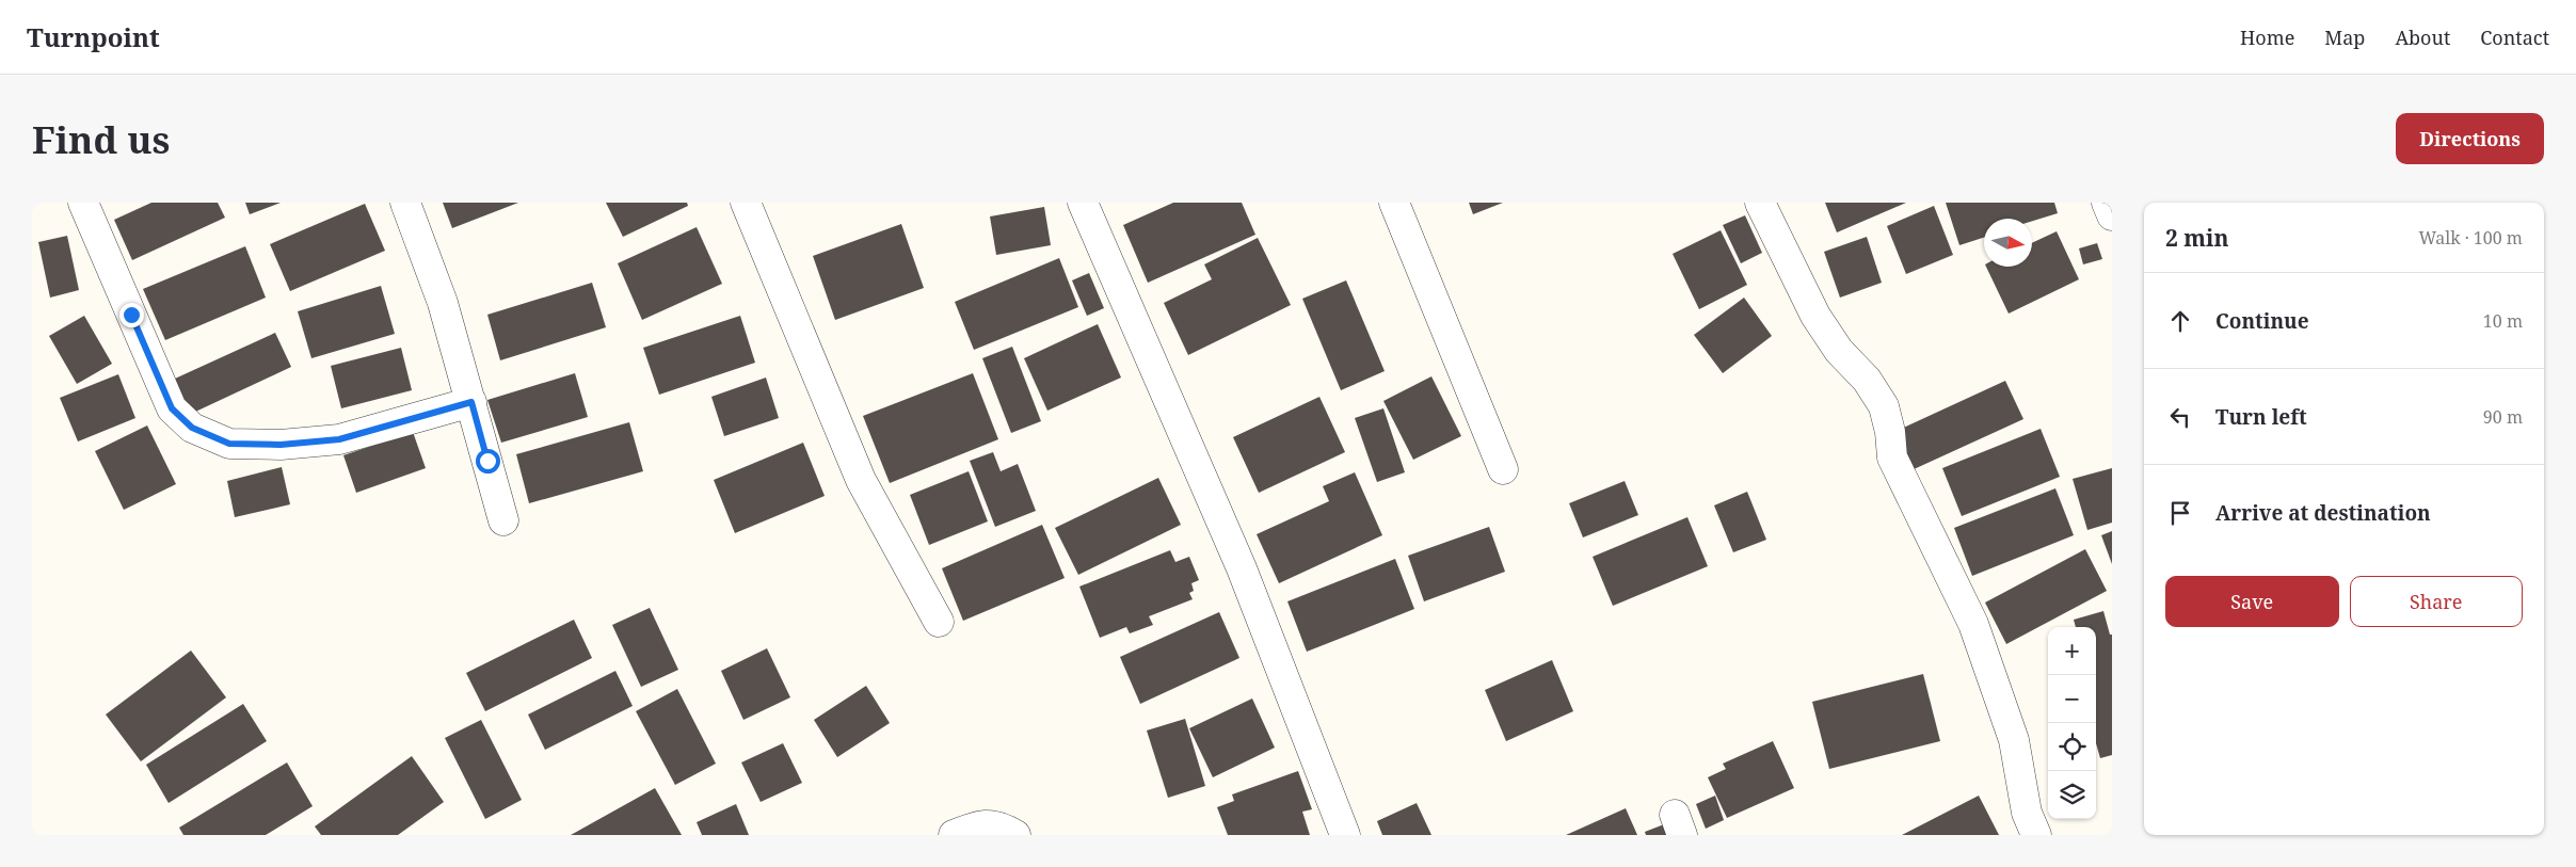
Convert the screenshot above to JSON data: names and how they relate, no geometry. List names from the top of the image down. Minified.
{"north":"right","page":{"header":"Turnpoint","nav":["Home","Map","About","Contact"],"buttons":["Directions",["Save","Share"]],"title":"Find us","heading":["2 min","Walk · 100 m"],"list":[["Continue","10 m"],["Turn left","90 m"],"Arrive at destination"],"map_buttons":["+","−"]}}
